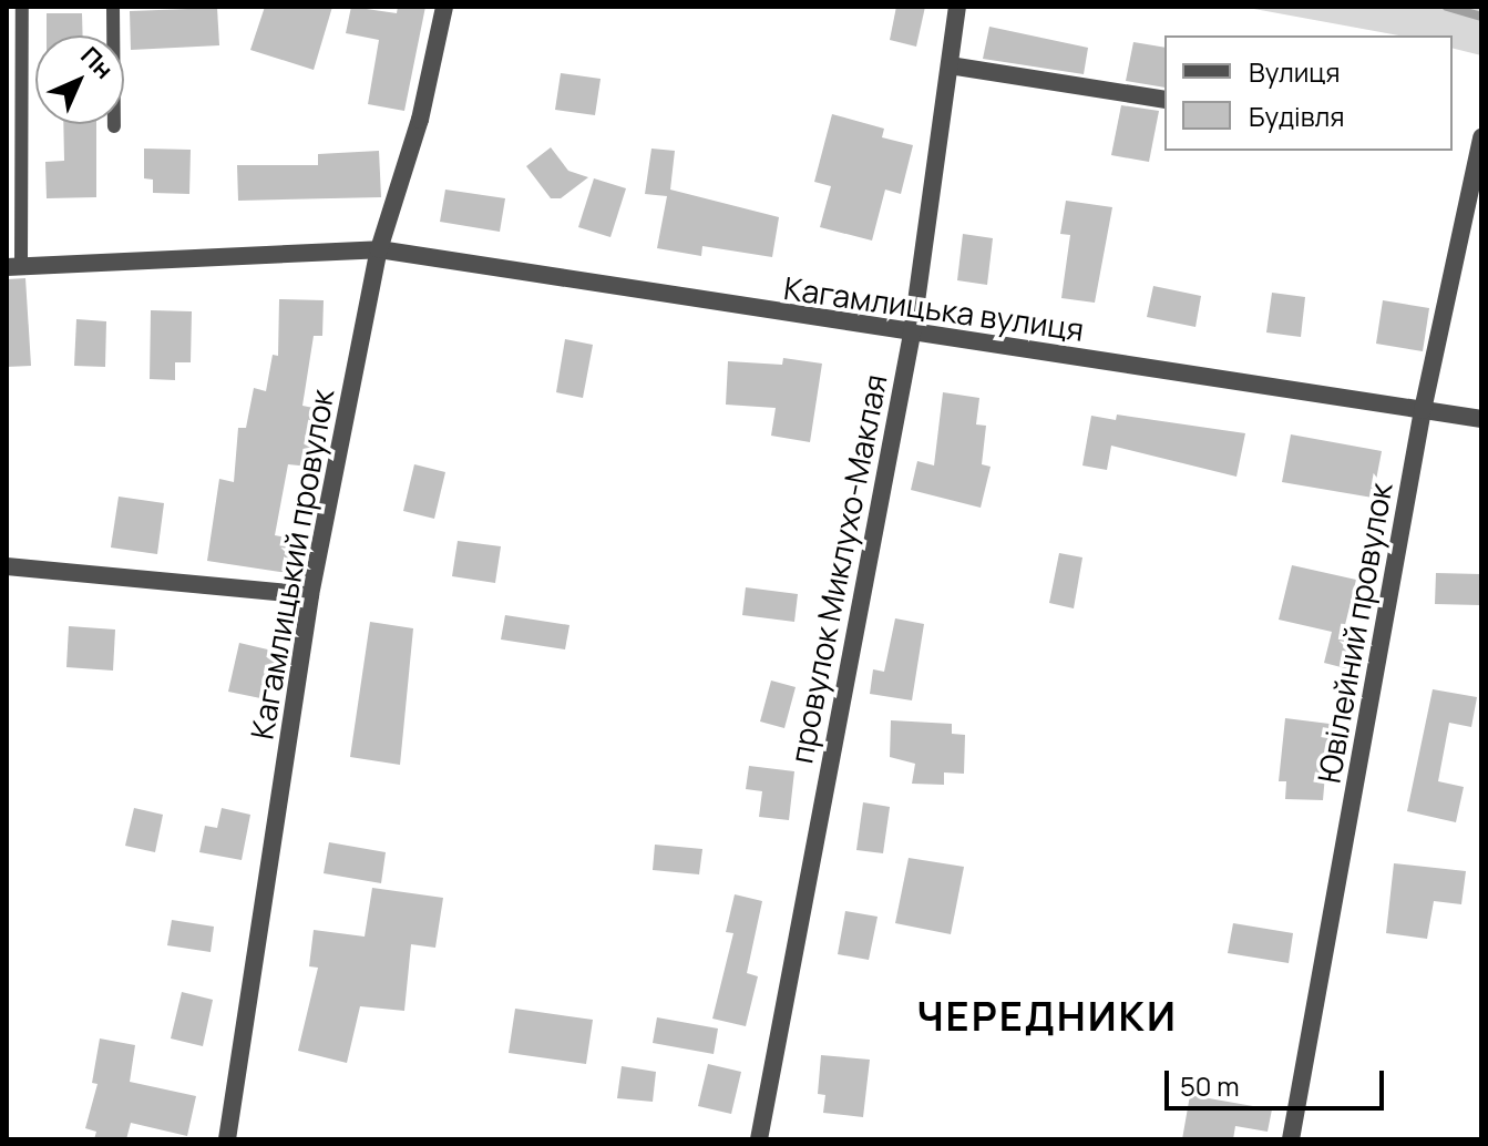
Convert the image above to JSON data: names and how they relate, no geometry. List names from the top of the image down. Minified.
{"streets":{"street":["Кагамлицька вулиця","Кагамлицький провулок","провулок Миклухо-Маклая","Ювілейний провулок"]},"crossings":[["Кагамлицька вулиця","Кагамлицький провулок"],["Кагамлицька вулиця","провулок Миклухо-Маклая"],["Кагамлицька вулиця","Ювілейний провулок"]],"districts":["ЧЕРЕДНИКИ"],"legend":["Вулиця","Будівля"],"scale_bar":"50 m","north":"top right"}
